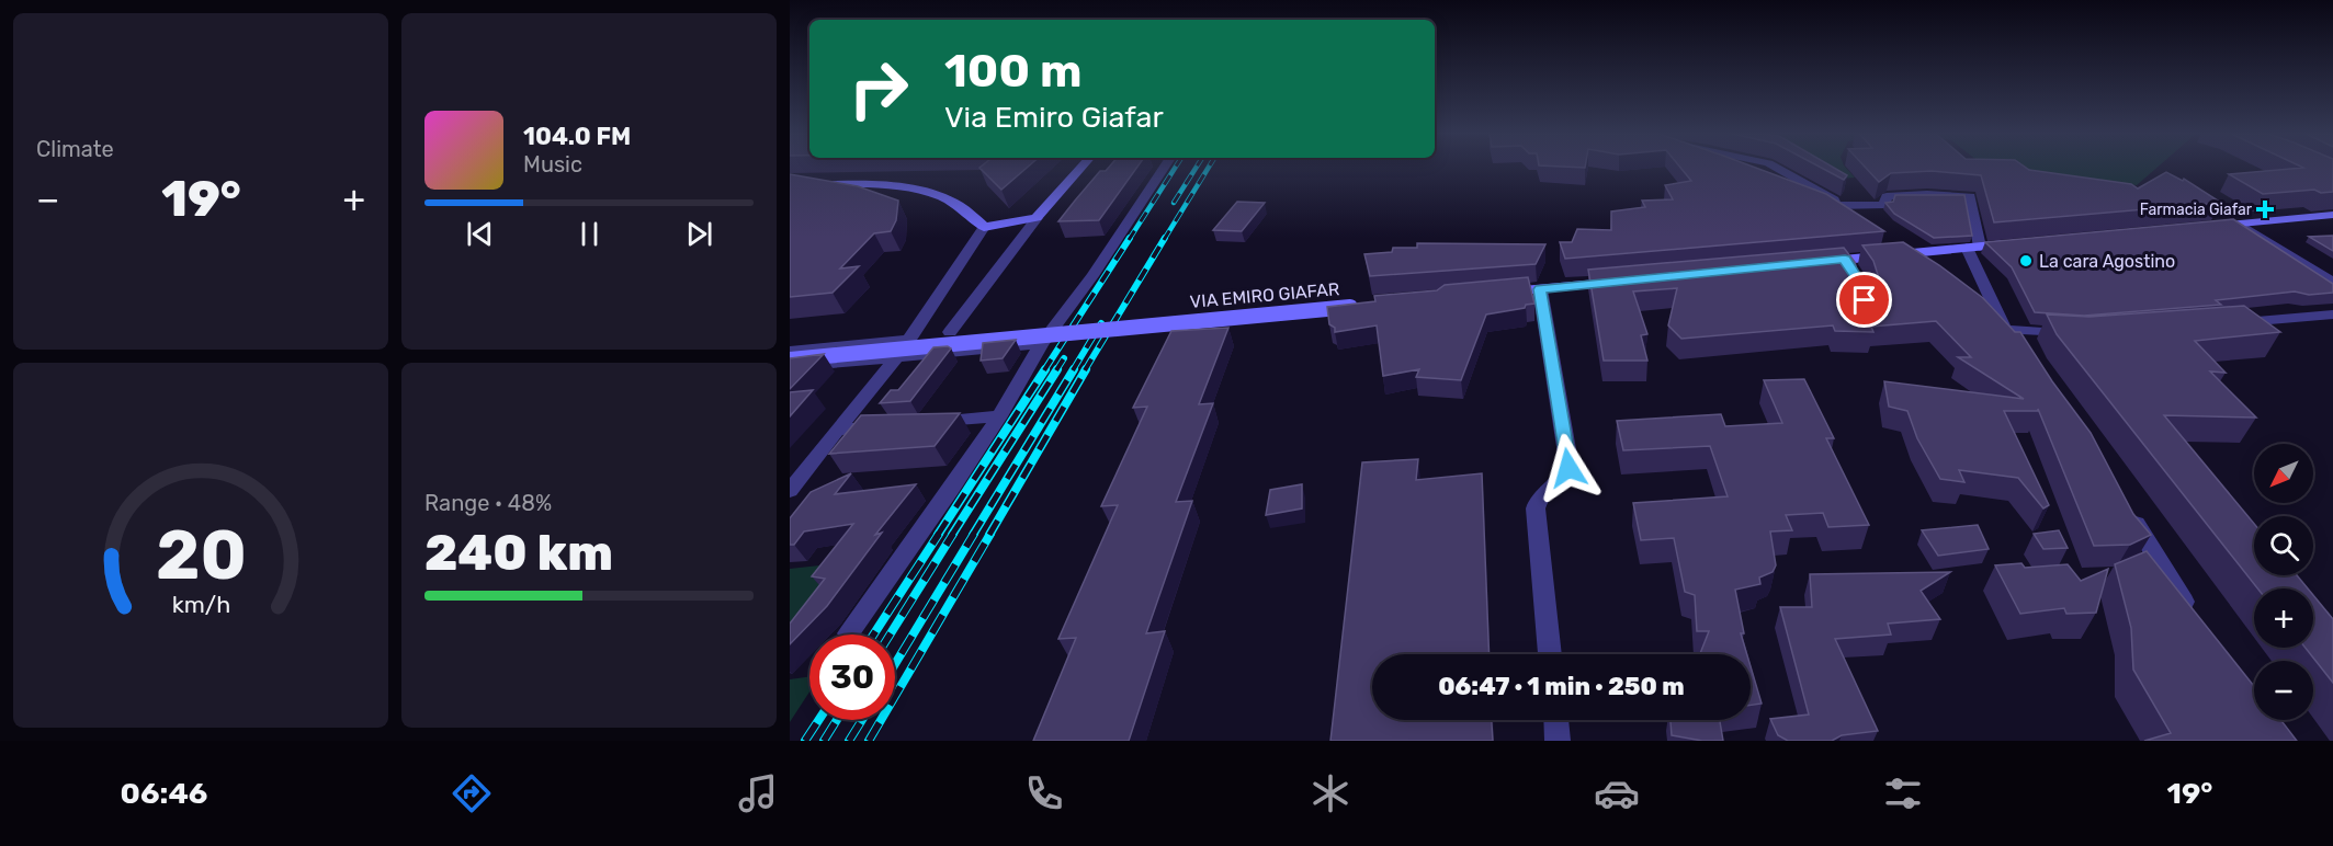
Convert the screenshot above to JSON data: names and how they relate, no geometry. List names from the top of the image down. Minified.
{"streets":{"street":["VIA EMIRO GIAFAR"]},"places":{"health":["Farmacia Giafar"],"other":["La cara Agostino"]},"north":"bottom left","page":{"tile":["Climate",["Range · 48%","240 km"]],"turn":["100 m","Via Emiro Giafar"],"song":["104.0 FM","Music"],"heat":["−","19°","+"],"map_buttons":["+","−"],"limit":"30","trip":"06:47 · 1 min · 250 m","tabs":["06:46","19°"],"gauge":["20","km/h"]}}
